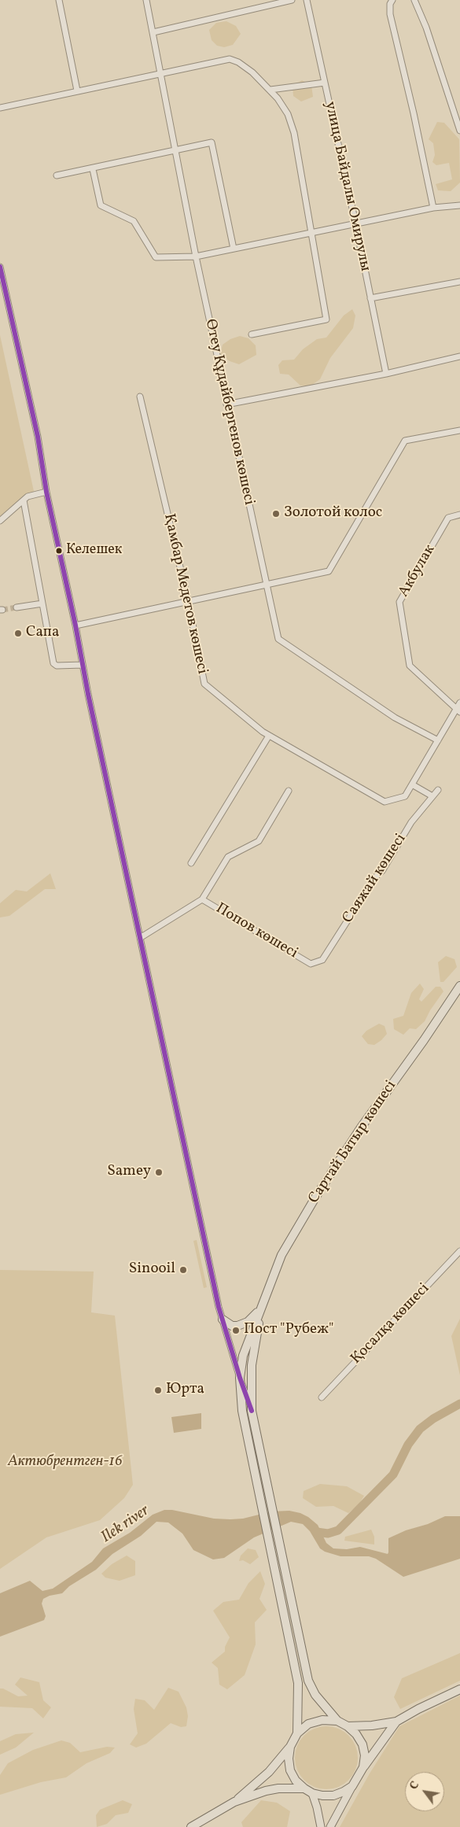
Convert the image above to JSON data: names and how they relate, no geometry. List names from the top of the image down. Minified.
{"streets":{"highway":["Сартай Батыр көшесі"],"street":["улица Байдалы Омирулы","Өтеу Құдайбергенов көшесі","Акбулак","Қамбар Медетов көшесі","Саяжай көшесі","Попов көшесі","Қосалқа көшесі"]},"crossings":[["Өтеу Құдайбергенов көшесі","Қамбар Медетов көшесі"],["Акбулак","Қамбар Медетов көшесі"],["Саяжай көшесі","Попов көшесі"]],"water":["Ilek river"],"parks":["Актюбрентген-16"],"places":["Золотой колос","Келешек","Сапа","Samey","Sinooil","Пост \"Рубеж\"","Юрта"],"north":"top left"}
